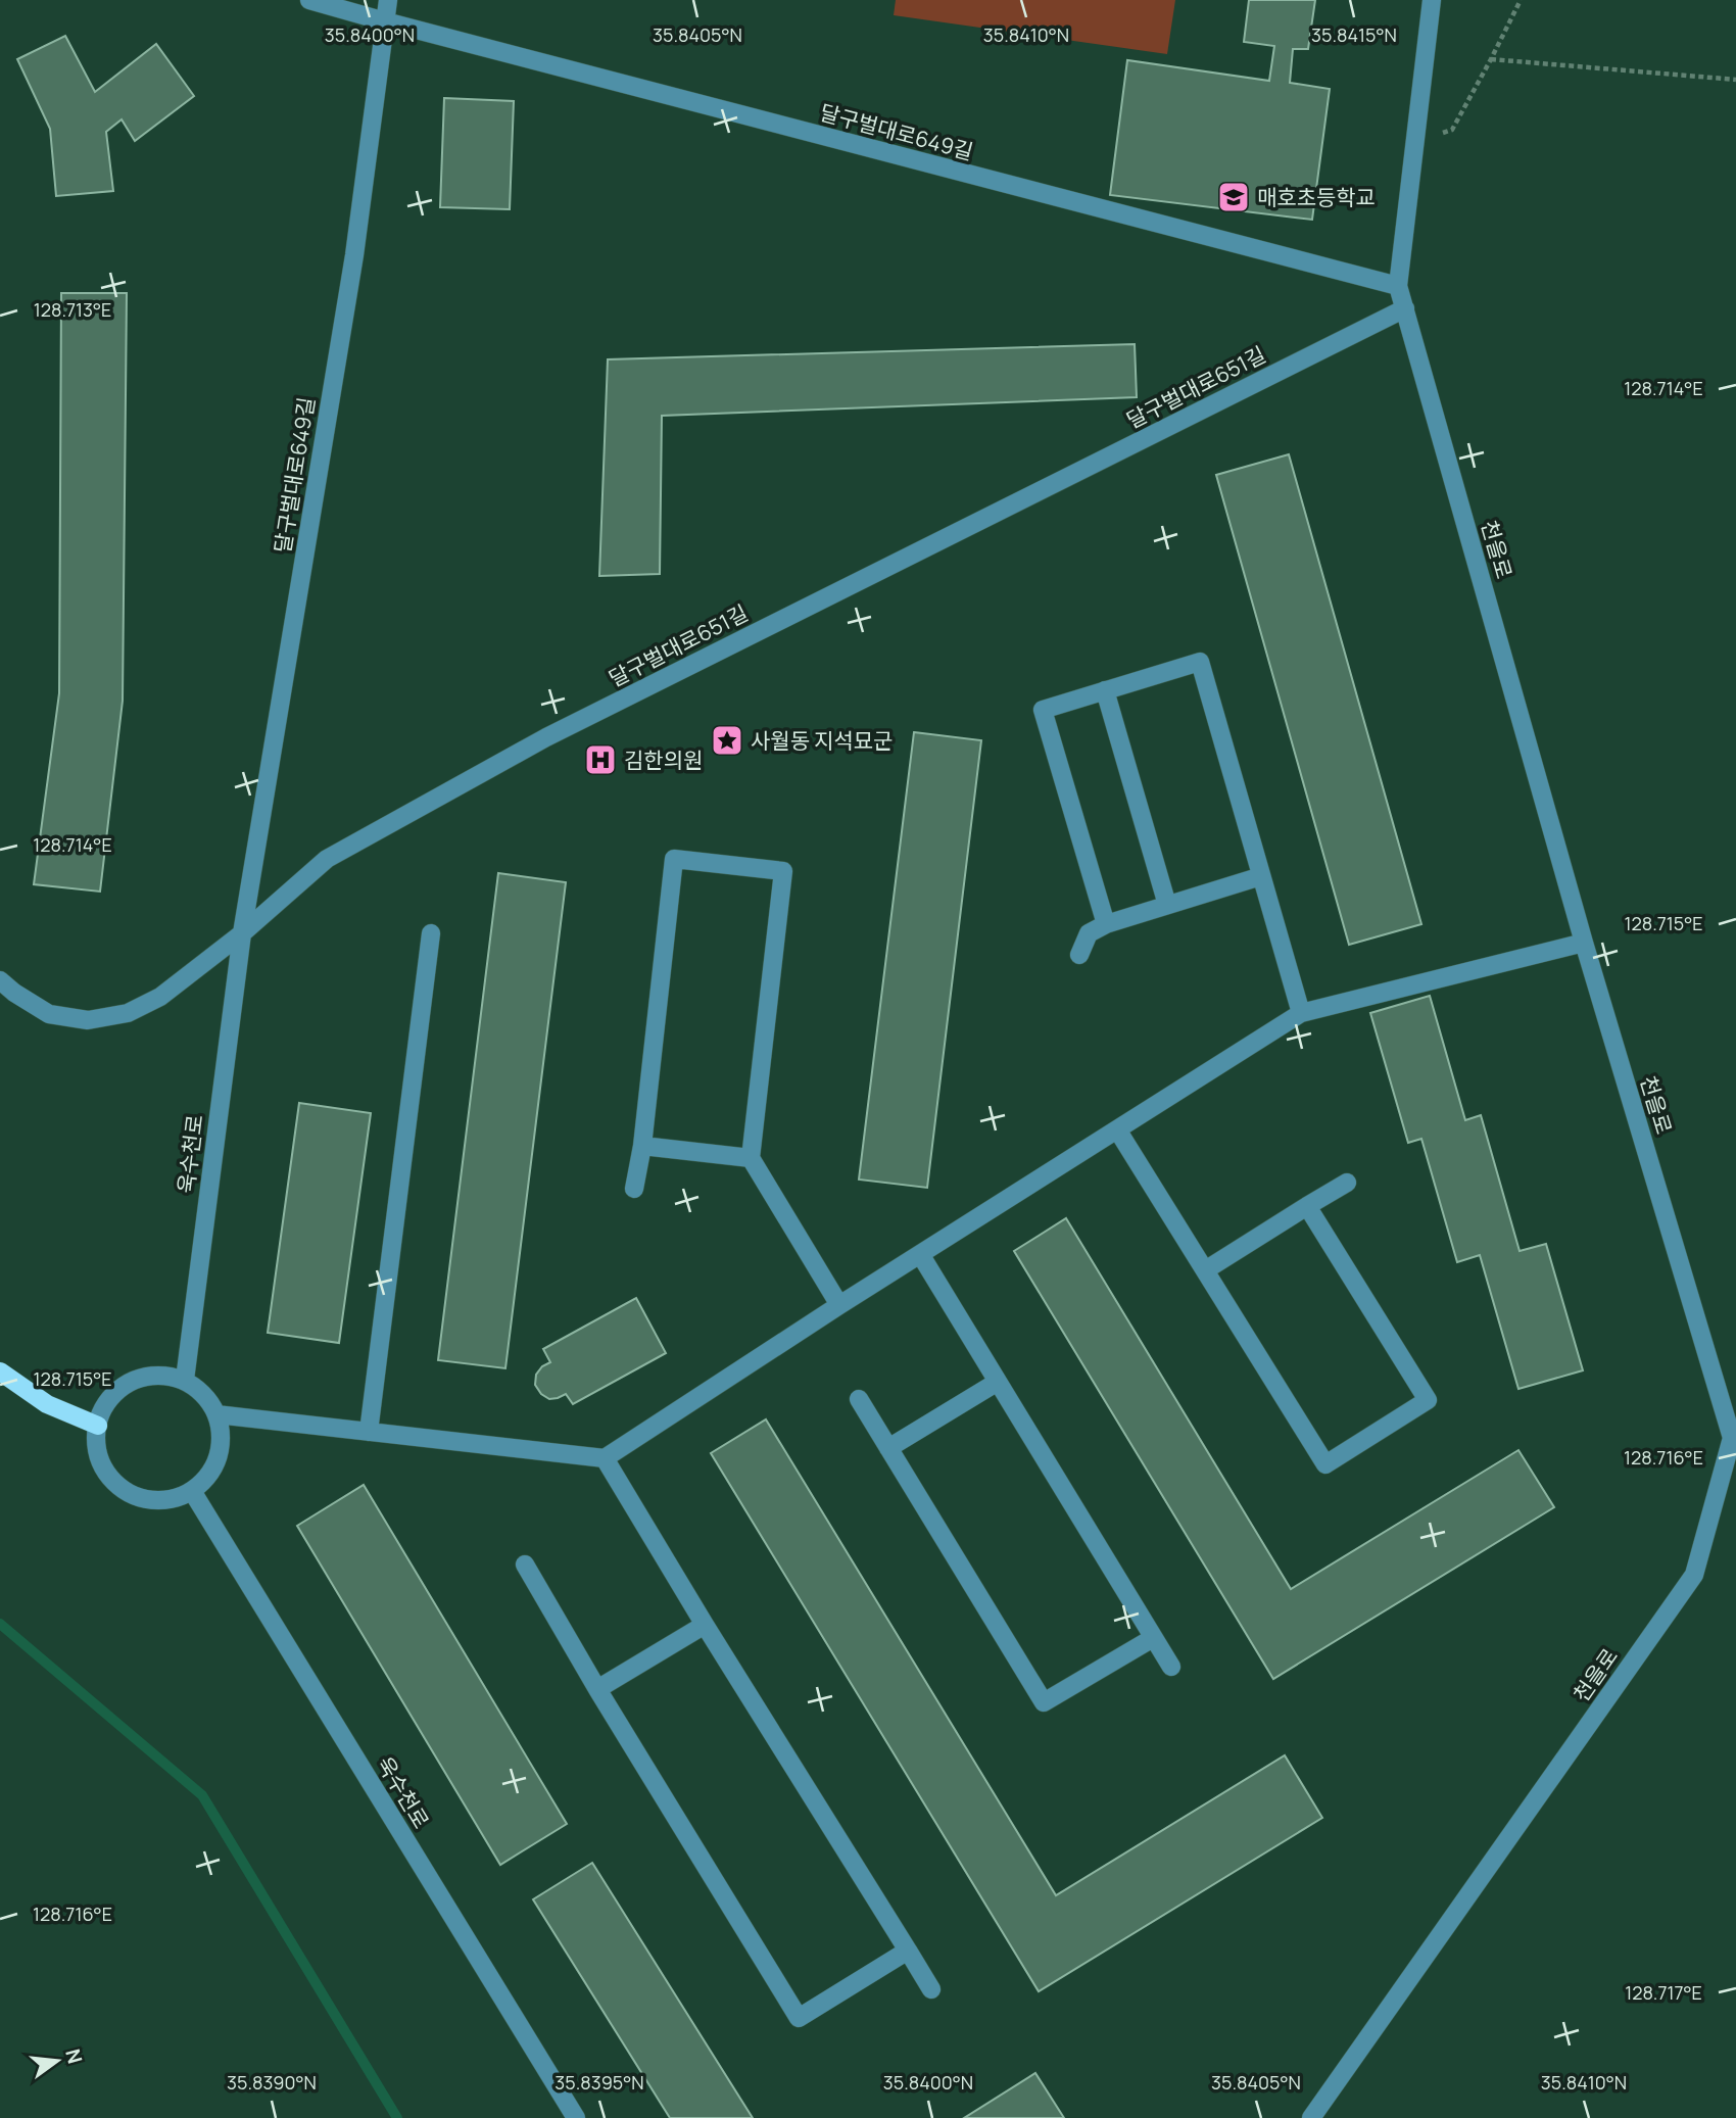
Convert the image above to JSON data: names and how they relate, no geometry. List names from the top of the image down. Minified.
{"streets":{"street":["달구벌대로649길","달구벌대로651길","천을로","욱수천로"]},"crossings":[["달구벌대로649길","달구벌대로651길"],["달구벌대로649길","천을로"],["달구벌대로649길","욱수천로"],["달구벌대로651길","천을로"],["달구벌대로651길","욱수천로"]],"places":{"school or university":["매호초등학교"],"place":["사월동 지석묘군"],"hospital":["김한의원"]},"north":"right","coordinates":["35.8400°N","35.8405°N","35.8410°N","35.8415°N","128.713°E","128.714°E","128.715°E","128.716°E","128.717°E","35.8390°N","35.8395°N"]}
